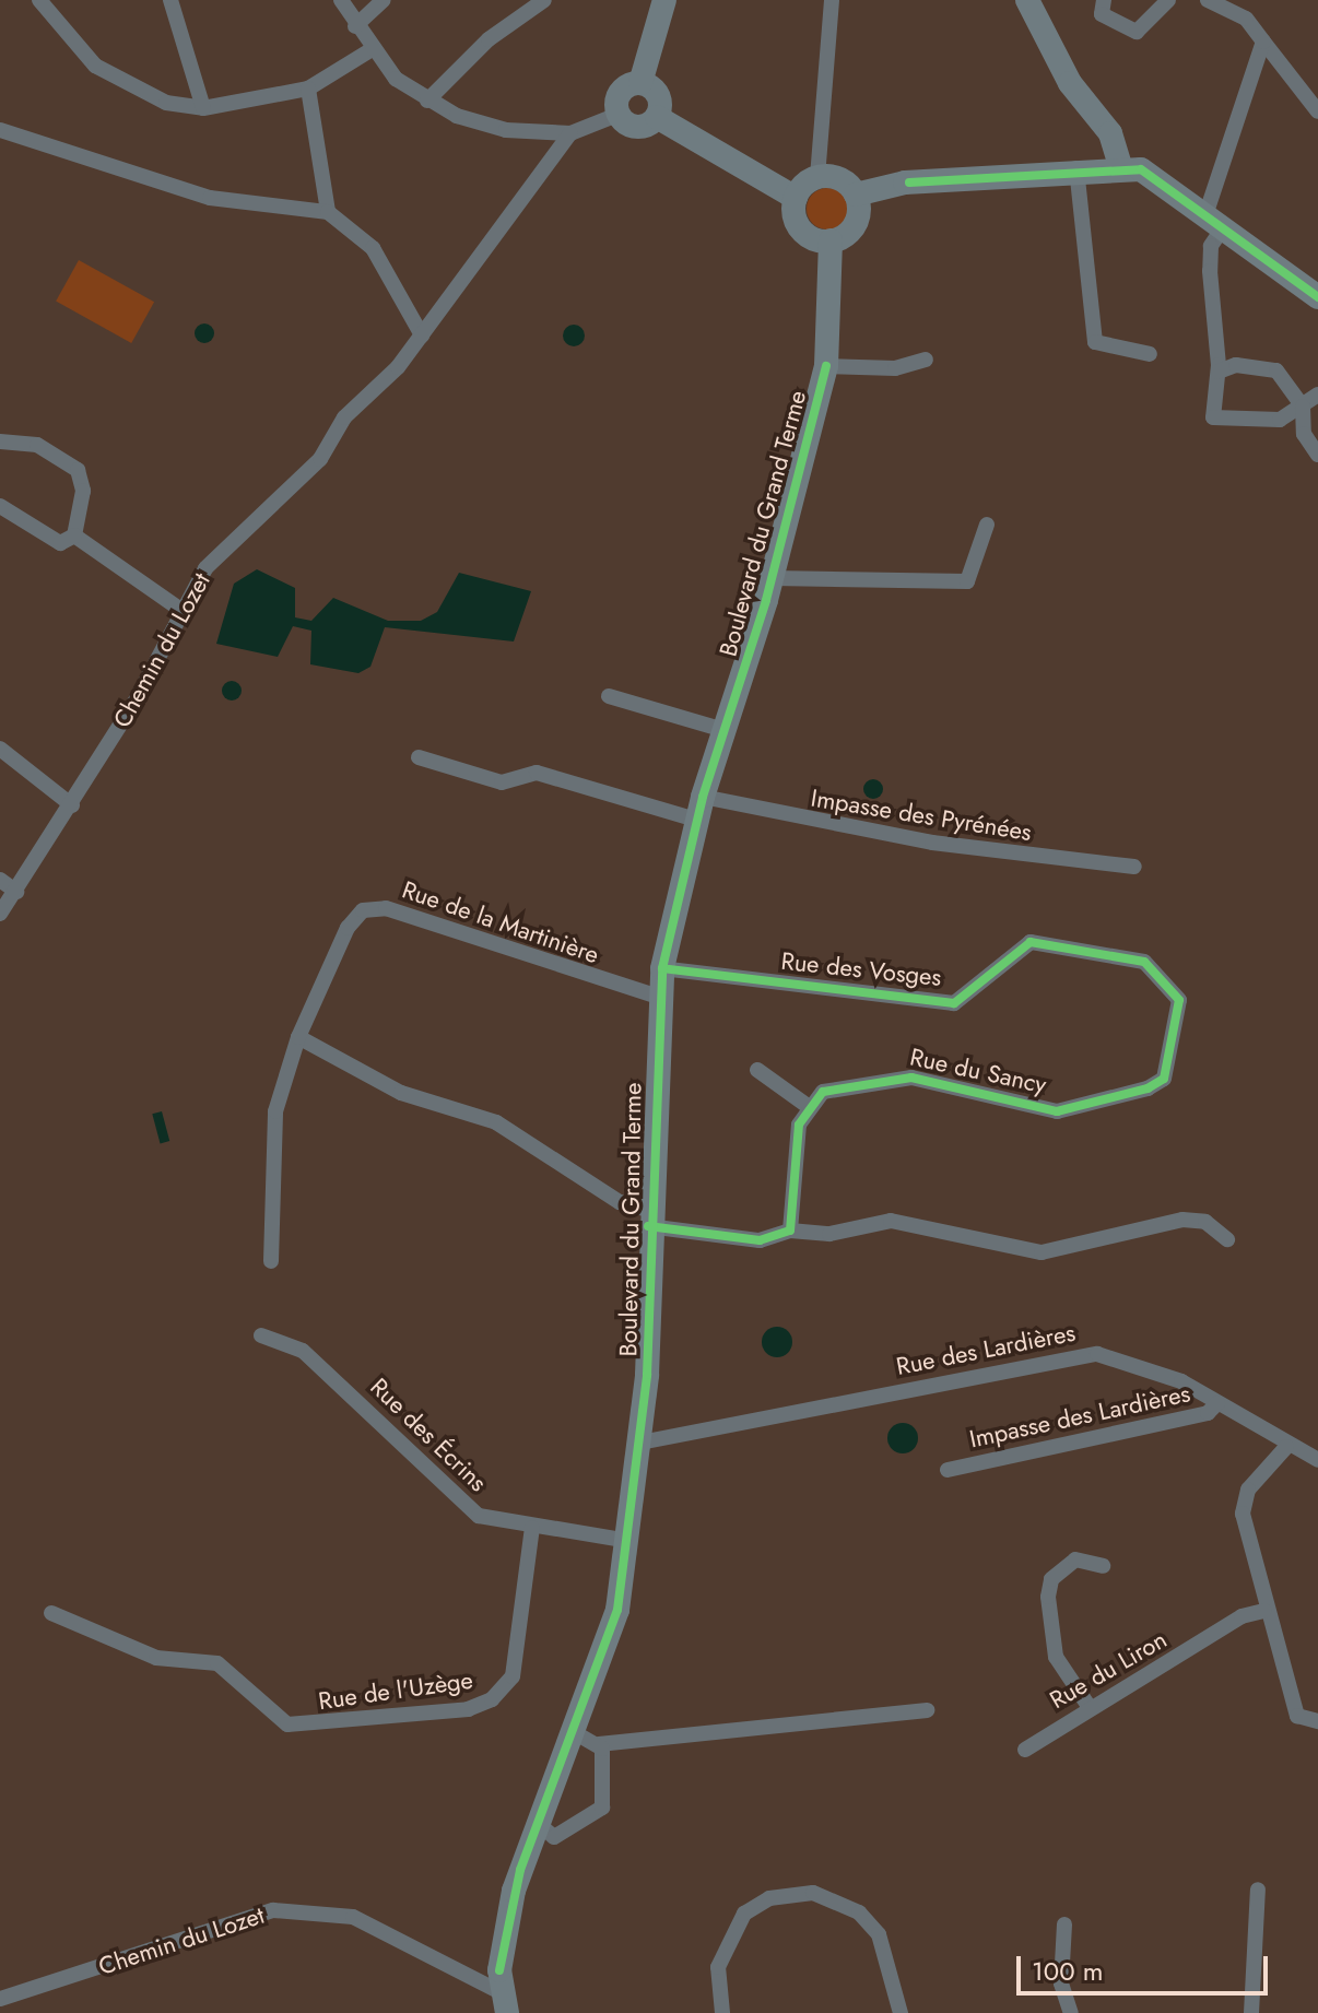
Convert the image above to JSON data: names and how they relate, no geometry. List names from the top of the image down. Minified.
{"streets":{"street":["Boulevard du Grand Terme","Chemin du Lozet","Impasse des Pyrénées","Rue de la Martinière","Rue des Vosges","Rue du Sancy","Rue des Lardières","Impasse des Lardières","Rue des Écrins","Rue du Liron","Rue de l'Uzège"]},"crossings":[["Boulevard du Grand Terme","Chemin du Lozet"],["Boulevard du Grand Terme","Impasse des Pyrénées"],["Boulevard du Grand Terme","Rue de la Martinière"],["Boulevard du Grand Terme","Rue des Vosges"],["Boulevard du Grand Terme","Rue des Lardières"],["Boulevard du Grand Terme","Rue des Écrins"],["Rue des Vosges","Rue du Sancy"],["Rue des Lardières","Impasse des Lardières"],["Rue des Écrins","Rue de l'Uzège"]],"scale_bar":"100 m"}
